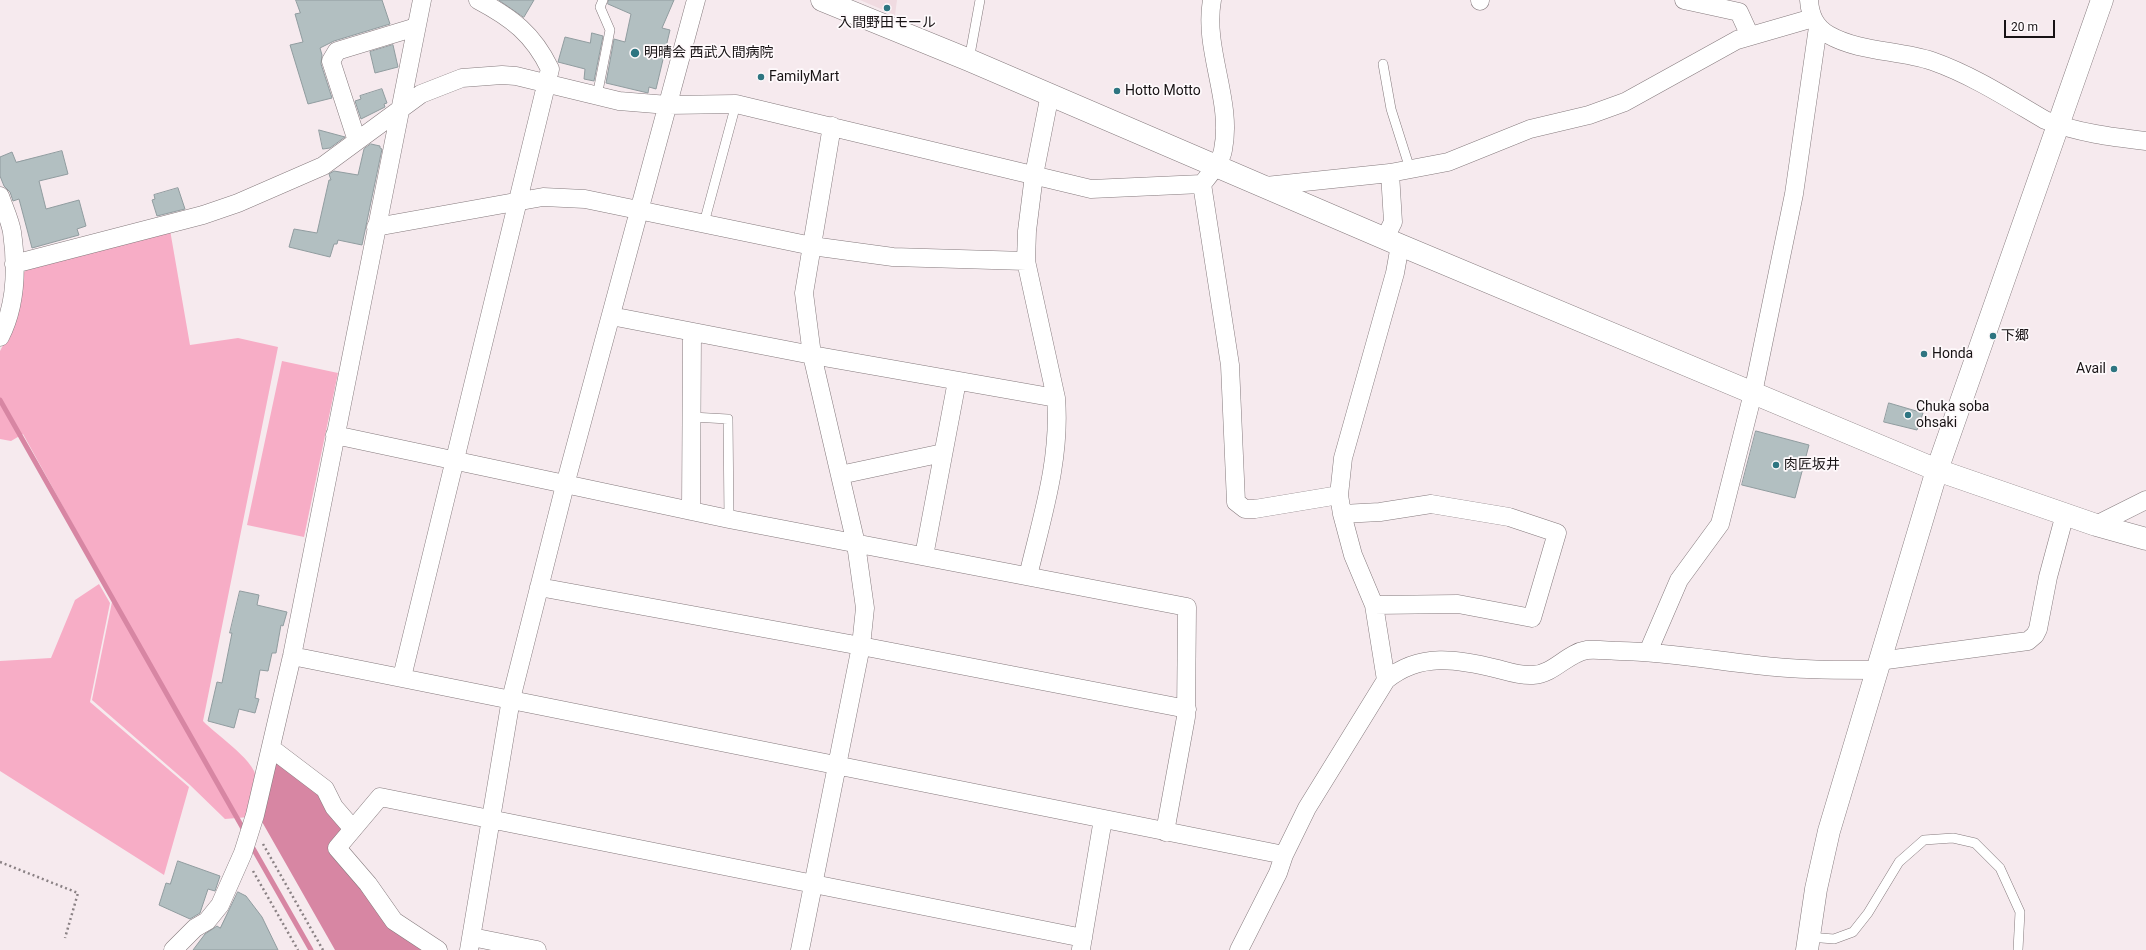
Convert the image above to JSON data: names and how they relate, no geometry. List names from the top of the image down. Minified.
{"places":["入間野田モール","明晴会 西武入間病院","FamilyMart","Hotto Motto","下郷","Honda","Avail","Chuka soba ohsaki","肉匠坂井"],"scale_bar":"20 m"}
